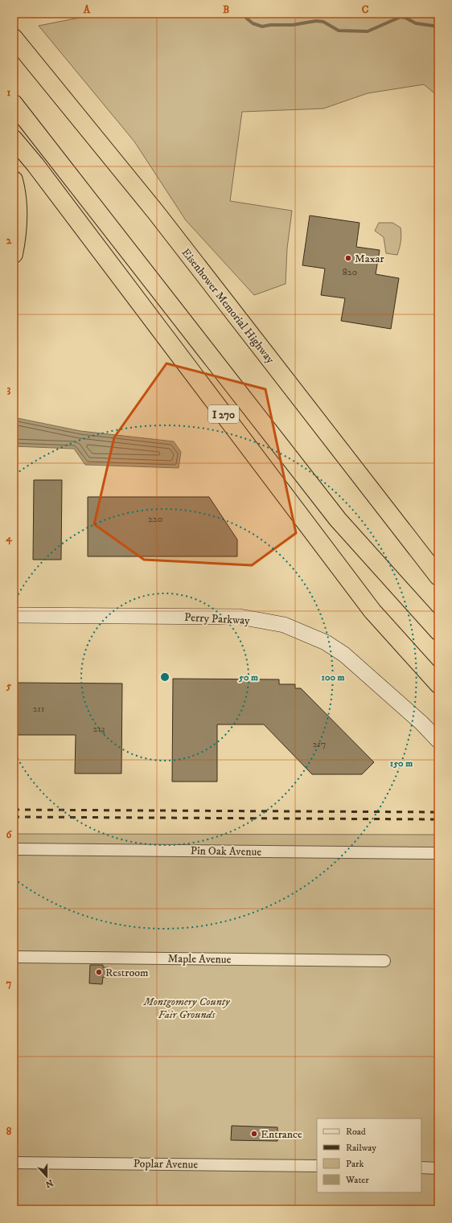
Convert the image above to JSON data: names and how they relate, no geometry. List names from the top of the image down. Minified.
{"streets":{"highway":["Eisenhower Memorial Highway","I 270"],"street":["Perry Parkway","Pin Oak Avenue","Maple Avenue","Poplar Avenue"]},"parks":["Montgomery County Fair Grounds"],"places":["Maxar","Restroom","Entrance"],"house_numbers":["820","220","211","213","217"],"legend":["Road","Railway","Park","Water"],"north":"bottom","grid":{"columns":["A","B","C"],"rows":["1","2","3","4","5","6","7","8"]},"rings":["50 m","100 m","150 m"]}
